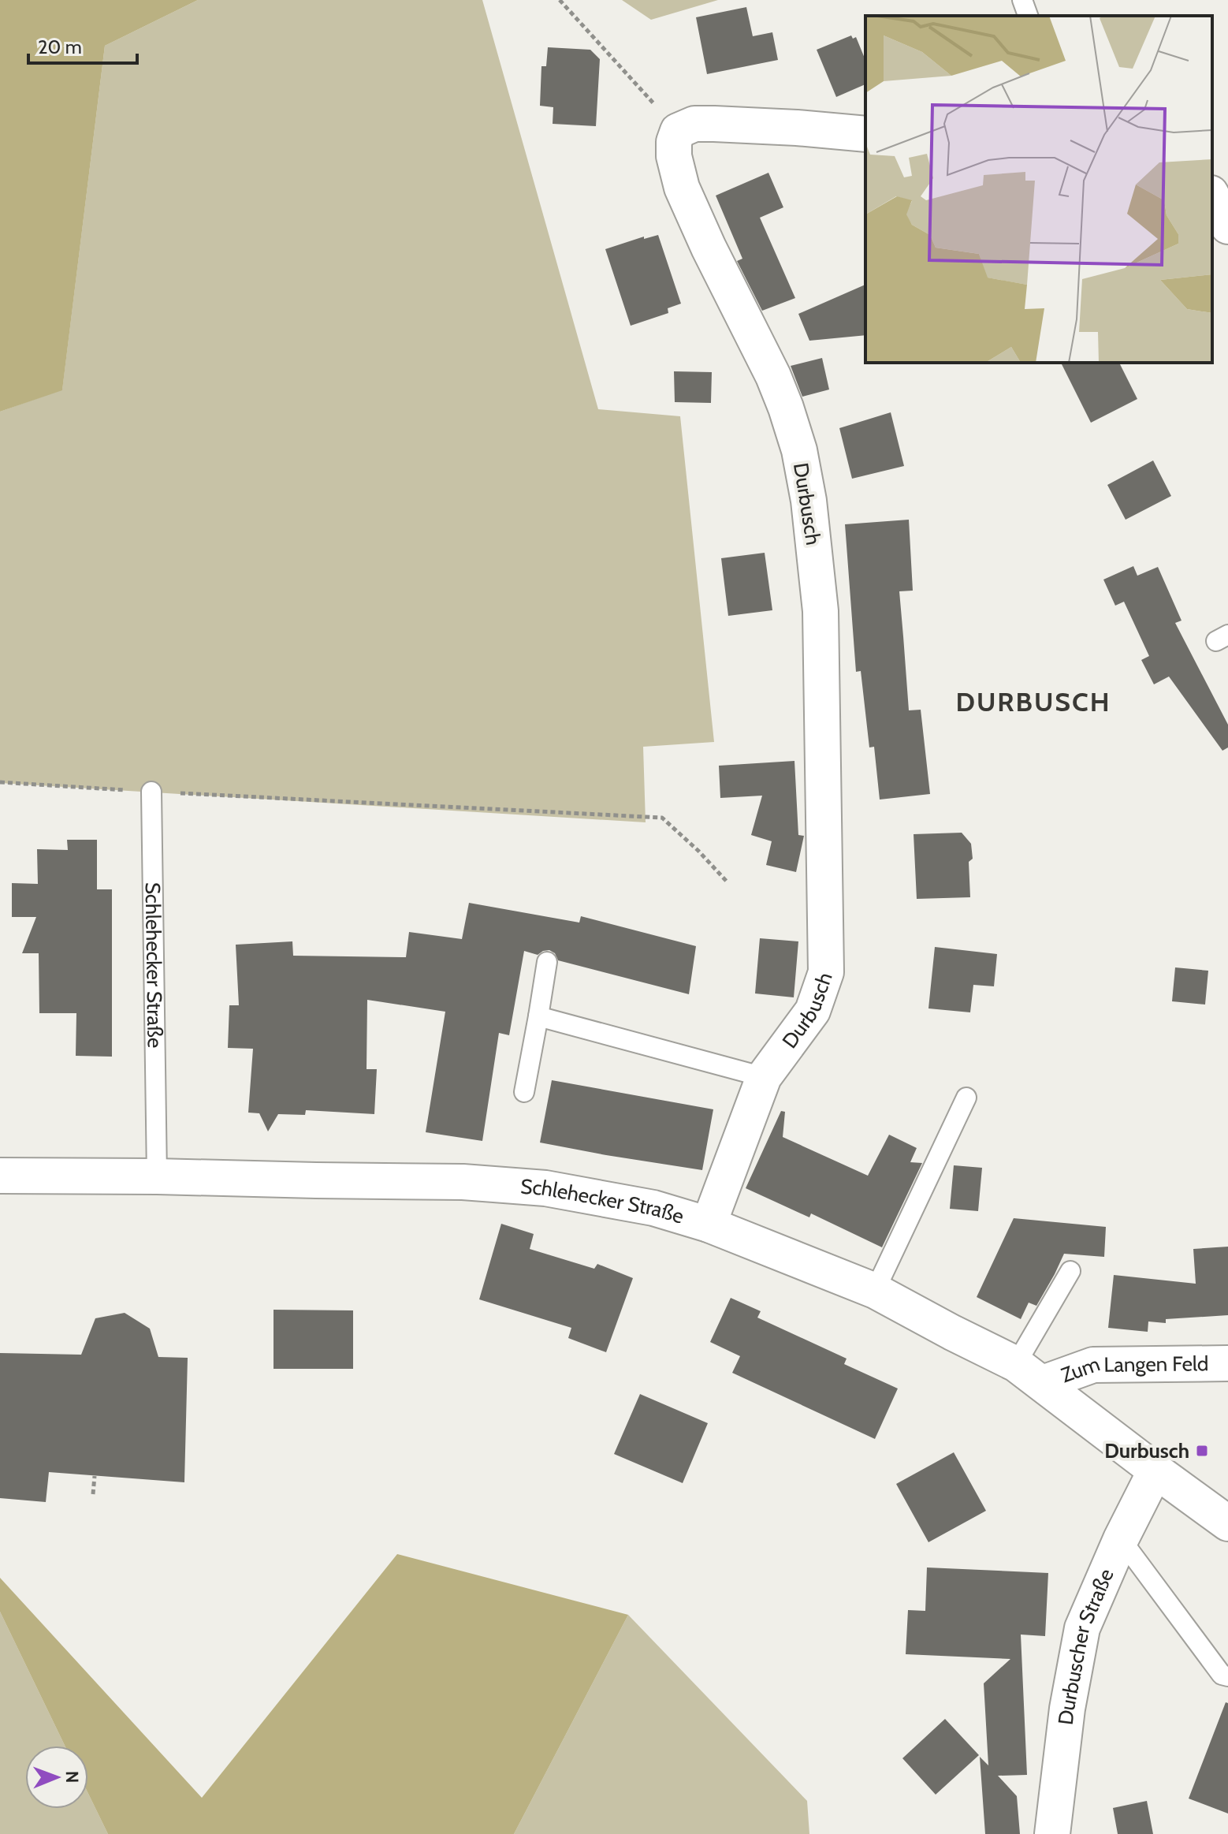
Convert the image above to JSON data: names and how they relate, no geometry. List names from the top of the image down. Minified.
{"streets":{"street":["Durbusch","Schlehecker Straße","Zum Langen Feld","Durbuscher Straße"]},"crossings":[["Durbusch","Schlehecker Straße"],["Schlehecker Straße","Zum Langen Feld"],["Schlehecker Straße","Durbuscher Straße"]],"districts":["DURBUSCH"],"places":{"transit":["Durbusch"]},"scale_bar":"20 m","north":"right"}
